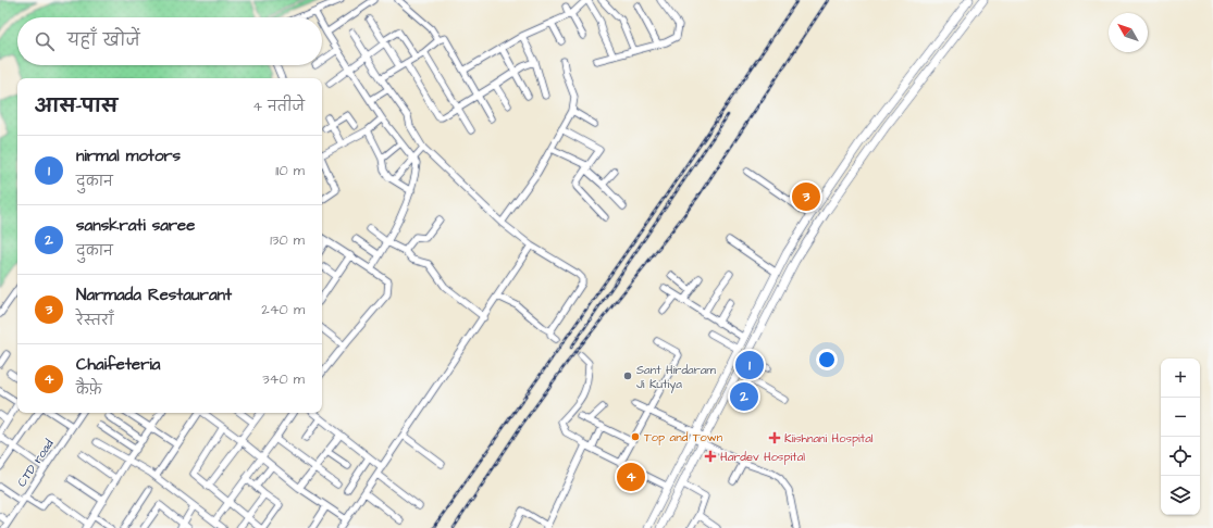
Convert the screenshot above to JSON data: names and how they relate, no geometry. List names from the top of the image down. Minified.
{"streets":{"street":["CTD road"]},"places":{"other":["Sant Hirdaram Ji Kutiya","Top and Town"],"health":["Kiishnani Hospital","Hardev Hospital"]},"north":"top left","page":{"search":"यहाँ खोजें","heading":["आस-पास","4 नतीजे"],"list":[{"mark":"1","name":"nirmal motors","note":"दुकान","value":"110 m"},{"mark":"2","name":"sanskrati saree","note":"दुकान","value":"130 m"},{"mark":"3","name":"Narmada Restaurant","note":"रेस्तराँ","value":"240 m"},{"mark":"4","name":"Chaifeteria","note":"कैफ़े","value":"340 m"}],"pins":["3","1","2","4"],"map_buttons":["+","−"]}}
